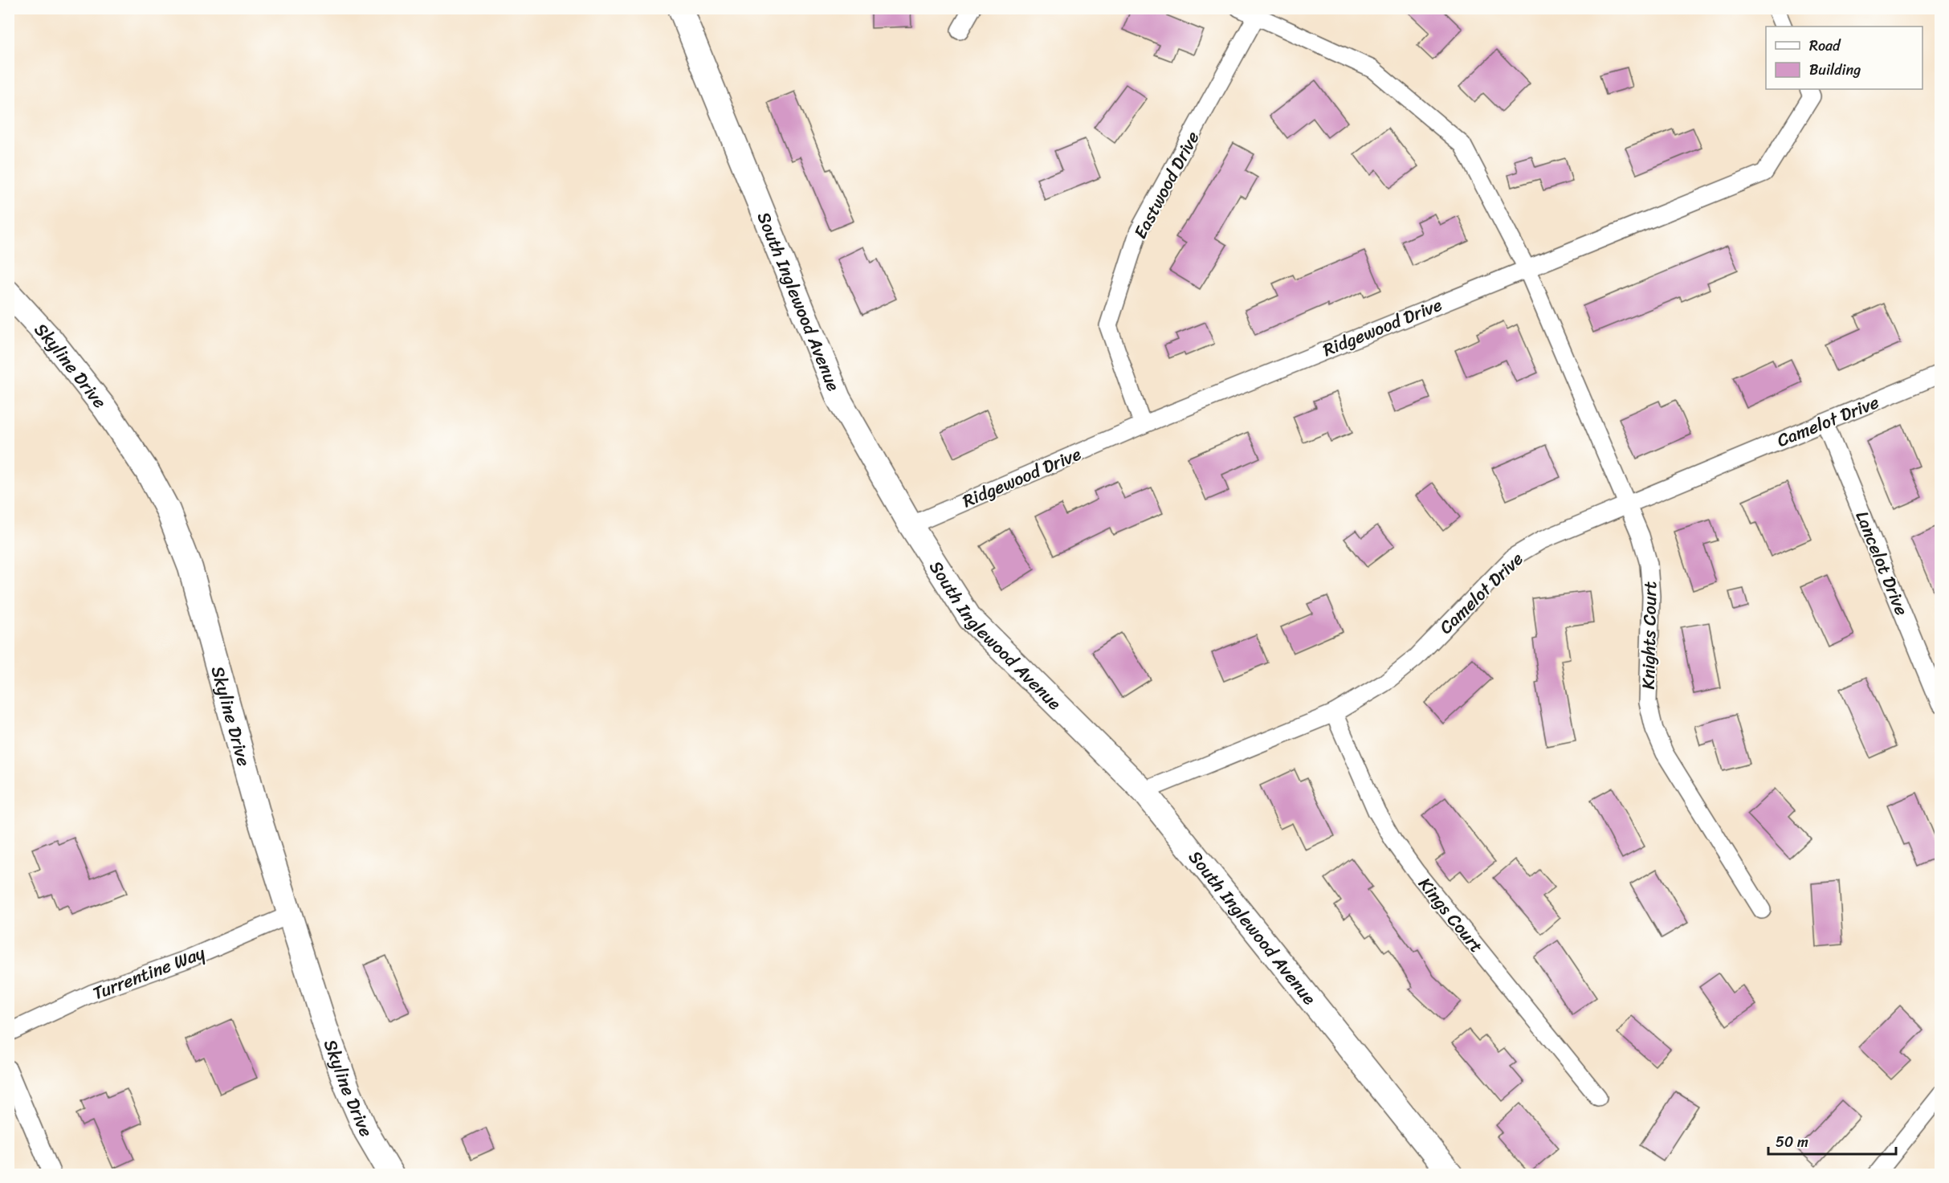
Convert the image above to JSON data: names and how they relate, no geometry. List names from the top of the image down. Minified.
{"streets":{"street":["Eastwood Drive","South Inglewood Avenue","Ridgewood Drive","Skyline Drive","Camelot Drive","Lancelot Drive","Knights Court","Kings Court","Turrentine Way"]},"crossings":[["Eastwood Drive","Ridgewood Drive"],["Eastwood Drive","Knights Court"],["South Inglewood Avenue","Ridgewood Drive"],["South Inglewood Avenue","Camelot Drive"],["Ridgewood Drive","Knights Court"],["Skyline Drive","Turrentine Way"],["Camelot Drive","Lancelot Drive"],["Camelot Drive","Knights Court"],["Camelot Drive","Kings Court"]],"legend":["Road","Building"],"scale_bar":"50 m"}
